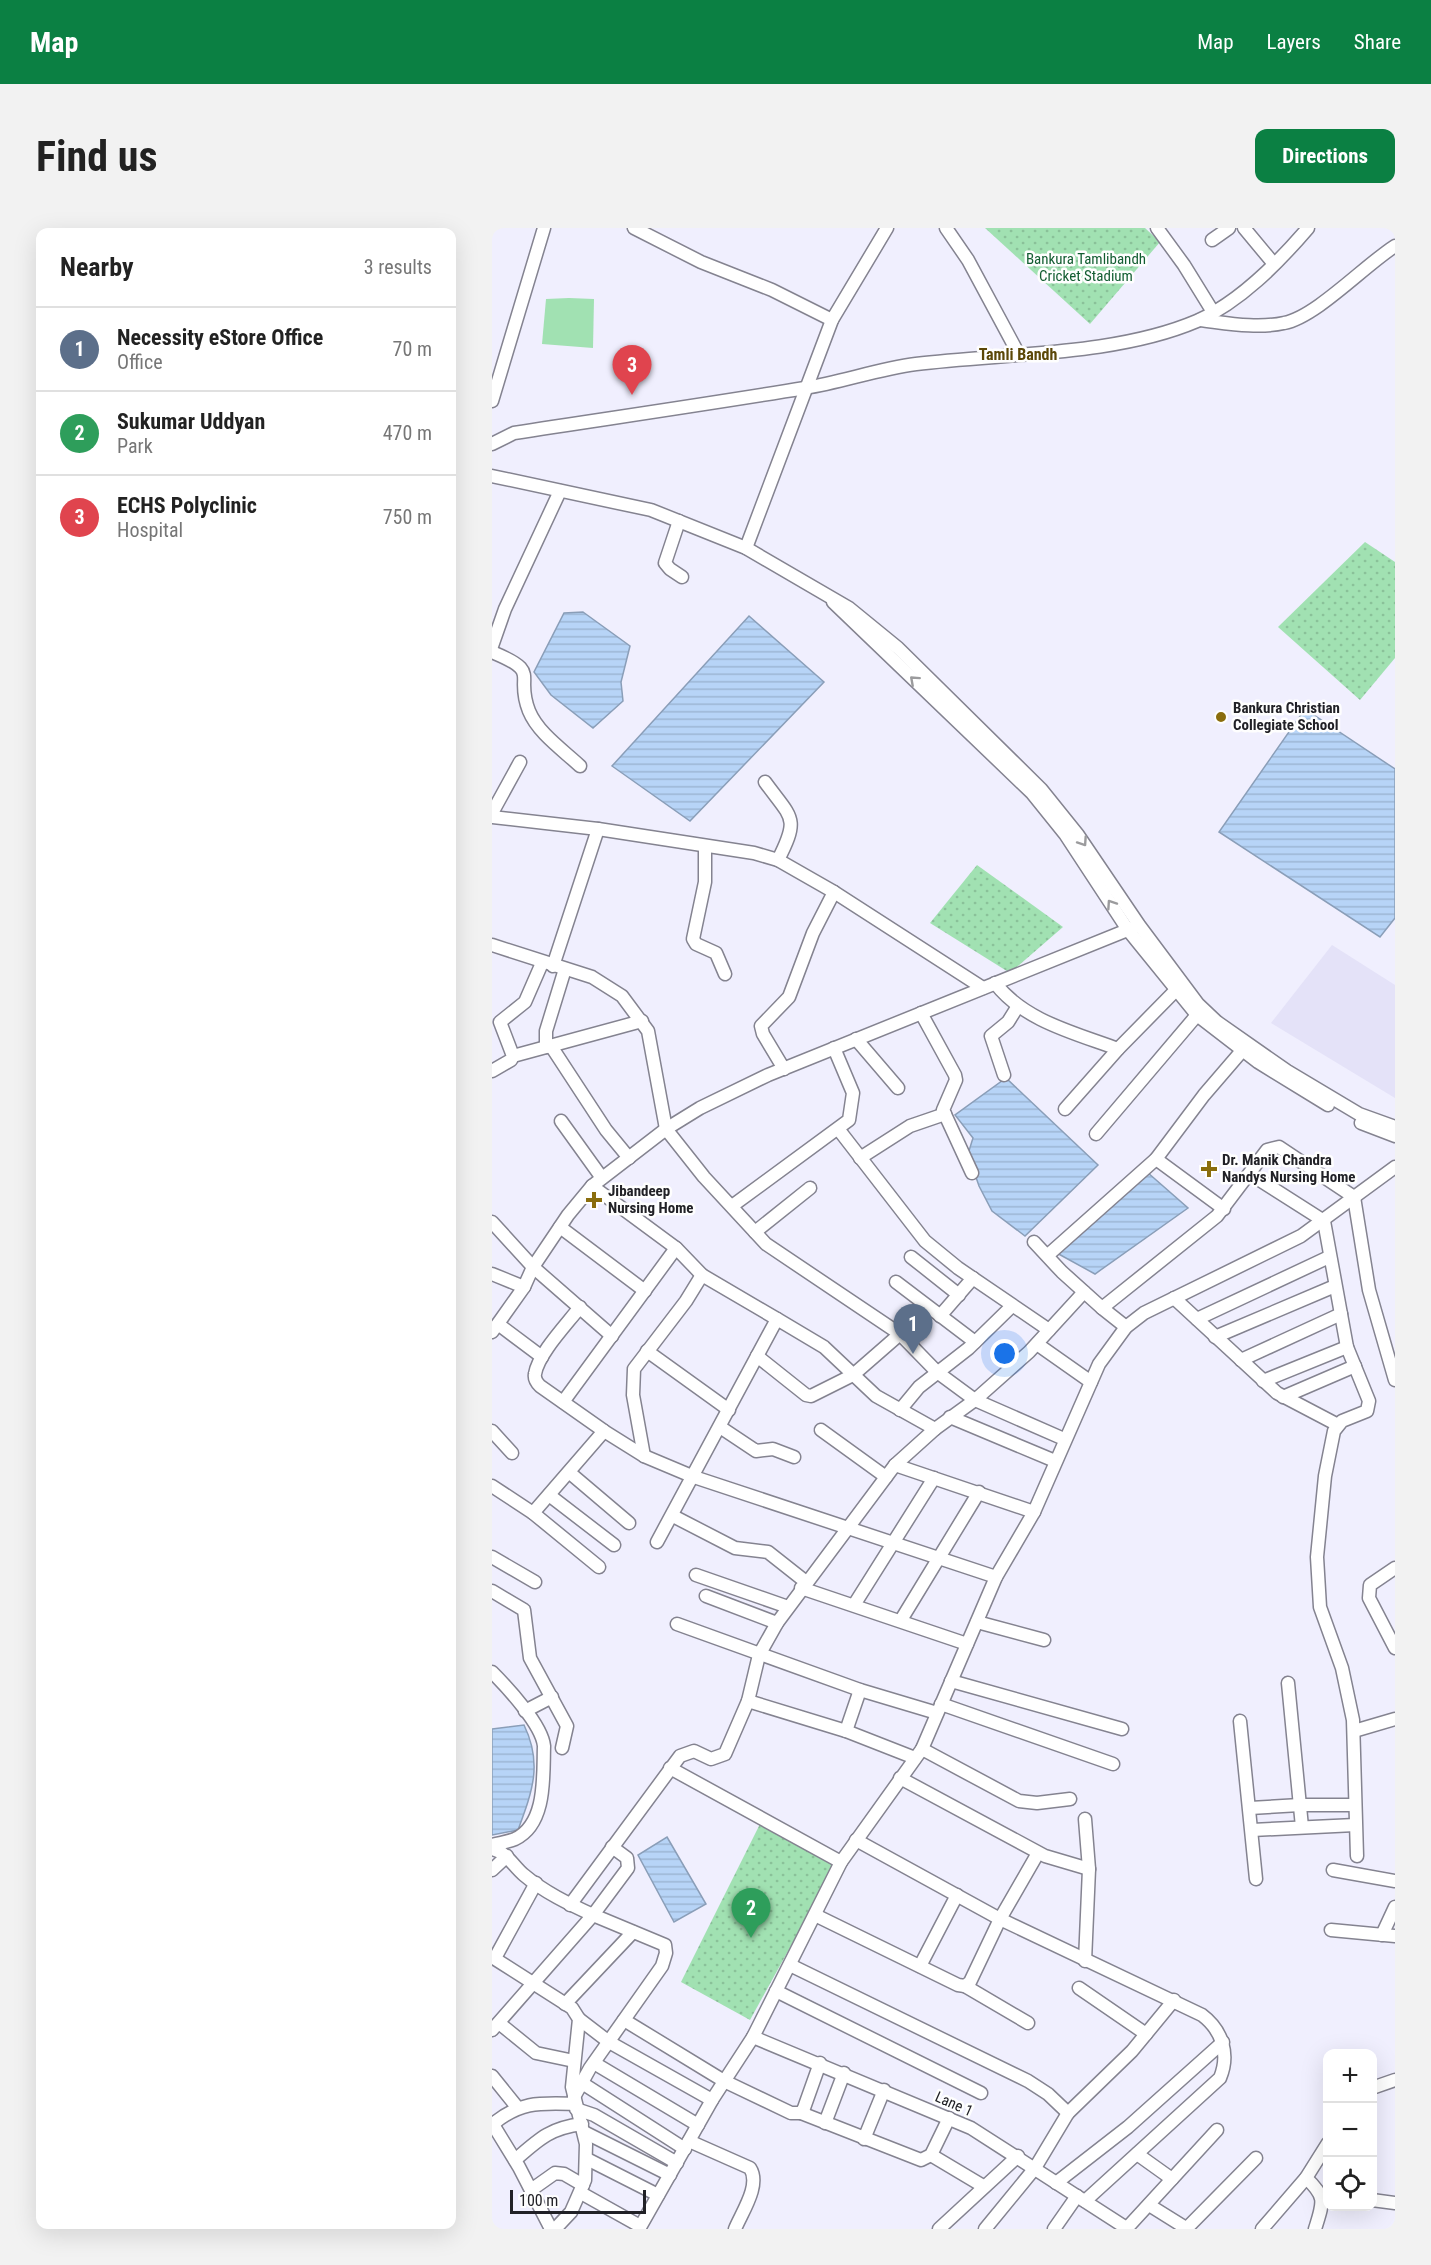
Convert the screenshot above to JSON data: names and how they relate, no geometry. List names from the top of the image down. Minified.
{"streets":{"street":["Lane 1"]},"districts":["Tamli Bandh"],"parks":["Bankura Tamlibandh Cricket Stadium"],"places":{"other":["Bankura Christian Collegiate School"],"health":["Dr. Manik Chandra Nandys Nursing Home","Jibandeep Nursing Home"]},"scale_bar":"100 m","page":{"header":"Map","nav":["Map","Layers","Share"],"buttons":"Directions","title":"Find us","heading":["Nearby","3 results"],"list":[{"mark":"1","name":"Necessity eStore Office","note":"Office","value":"70 m"},{"mark":"2","name":"Sukumar Uddyan","note":"Park","value":"470 m"},{"mark":"3","name":"ECHS Polyclinic","note":"Hospital","value":"750 m"}],"pins":["3","1","2"],"map_buttons":["+","−"],"scale":"100 m"}}
